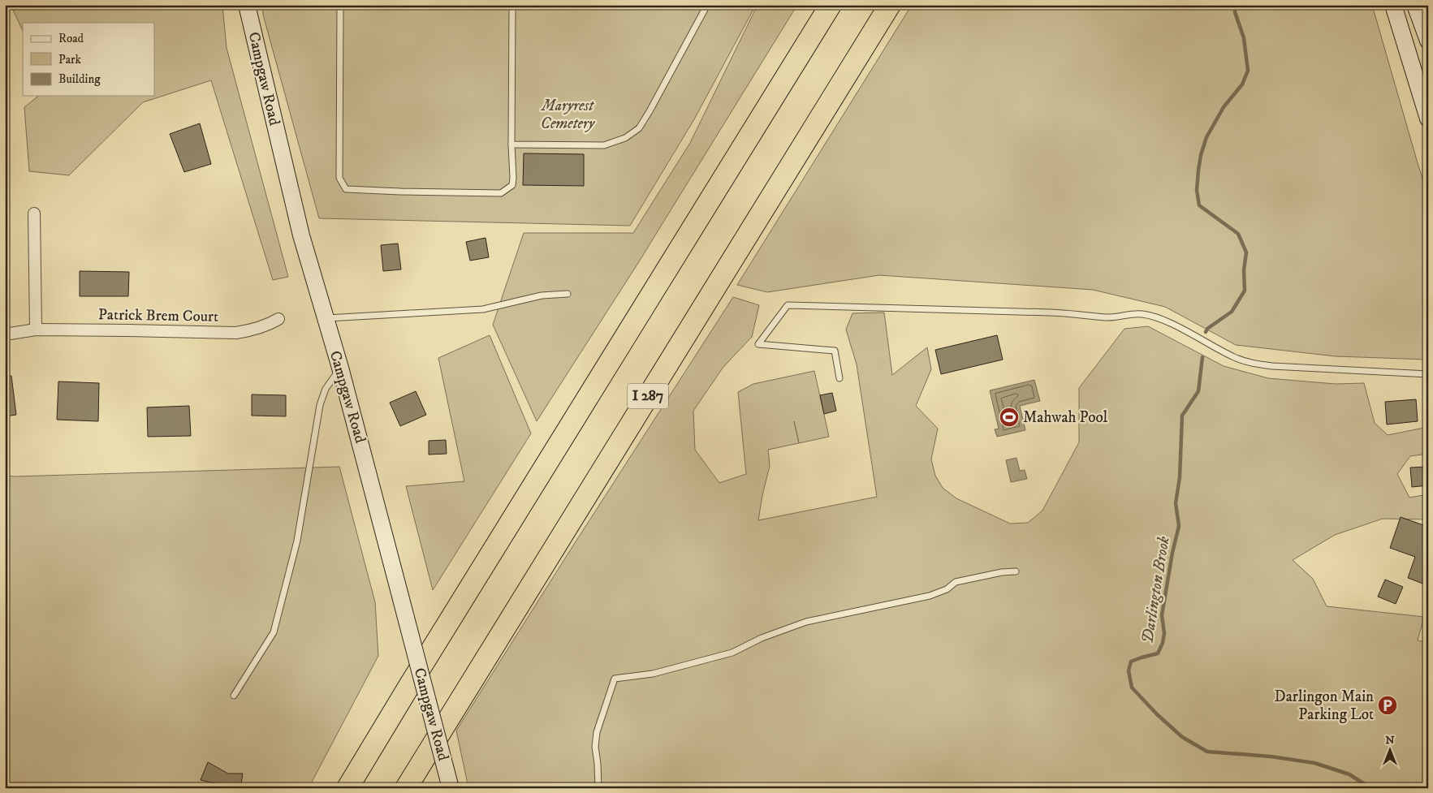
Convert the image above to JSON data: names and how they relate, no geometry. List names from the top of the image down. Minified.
{"streets":{"highway":["I 287"],"main road":["Campgaw Road"],"street":["Patrick Brem Court"]},"water":["Darlington Brook"],"parks":["Maryrest Cemetery"],"places":{"sports":["Mahwah Pool"],"parking":["Darlingon Main Parking Lot"]},"legend":["Road","Park","Building"],"north":"top"}
